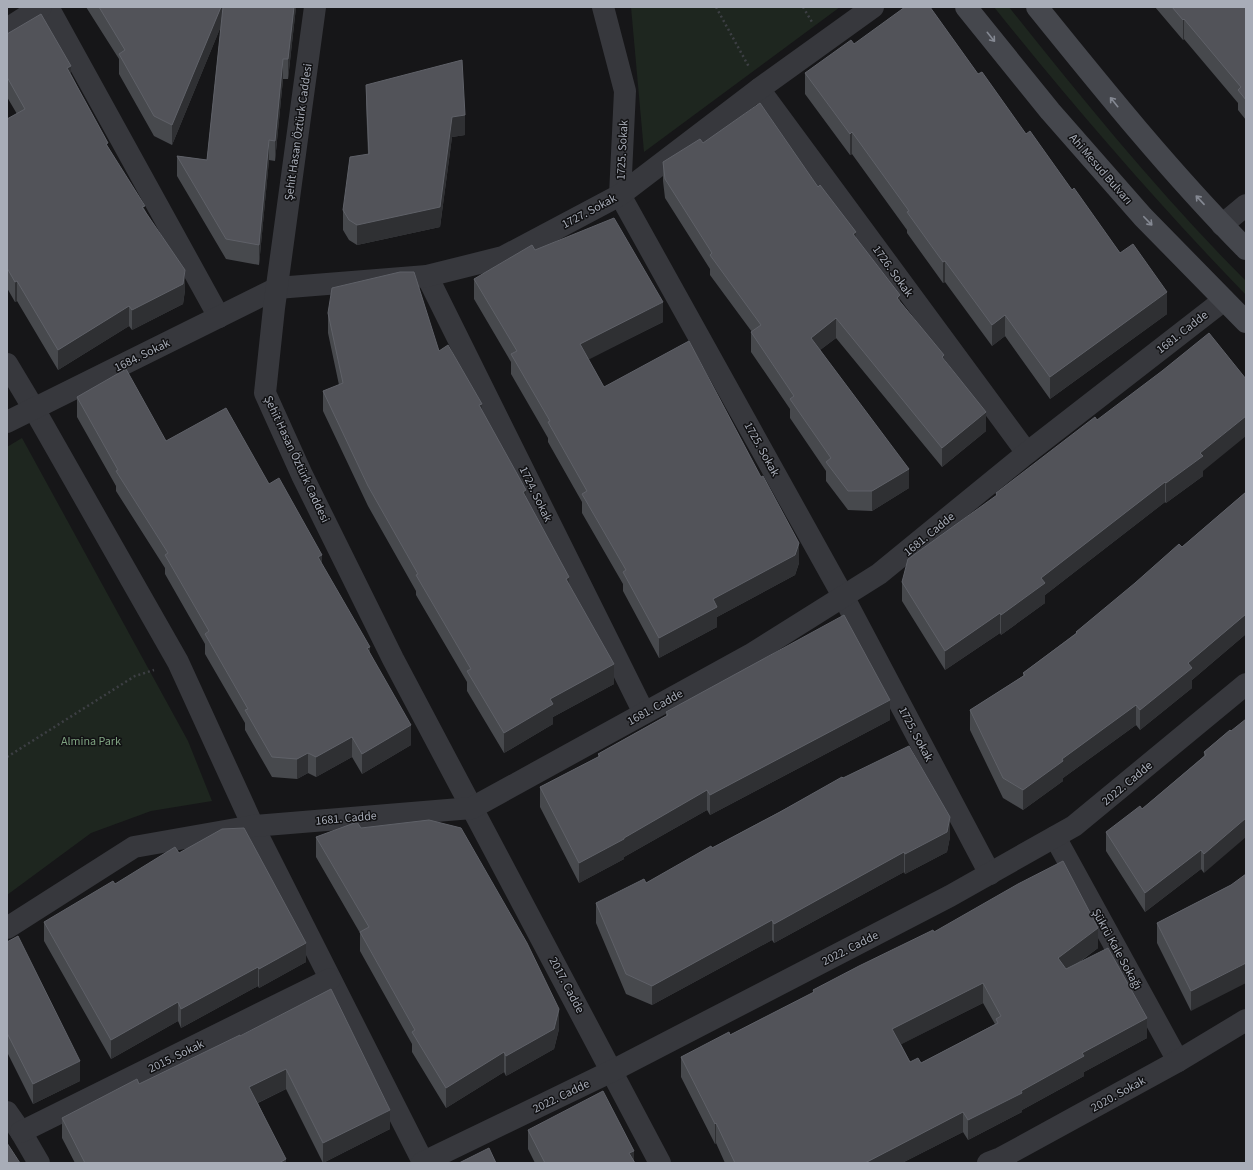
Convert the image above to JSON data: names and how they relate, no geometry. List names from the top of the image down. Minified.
{"streets":{"main road":["Ahi Mesud Bulvarı"],"street":["Şehit Hasan Öztürk Caddesi","1725. Sokak","1727. Sokak","1726. Sokak","1681. Cadde","1684. Sokak","1724. Sokak","2022. Cadde","Şükrü Kale Sokağı","2017. Cadde","2015. Sokak","2020. Sokak"]},"crossings":[["Şehit Hasan Öztürk Caddesi","1727. Sokak"],["Şehit Hasan Öztürk Caddesi","1681. Cadde"],["Şehit Hasan Öztürk Caddesi","1684. Sokak"],["Şehit Hasan Öztürk Caddesi","2017. Cadde"],["1725. Sokak","1727. Sokak"],["1725. Sokak","1681. Cadde"],["1725. Sokak","2022. Cadde"],["Ahi Mesud Bulvarı","1681. Cadde"],["1727. Sokak","1726. Sokak"],["1727. Sokak","1684. Sokak"],["1727. Sokak","1724. Sokak"],["1726. Sokak","1681. Cadde"],["1681. Cadde","1724. Sokak"],["1681. Cadde","2017. Cadde"],["2022. Cadde","Şükrü Kale Sokağı"],["2022. Cadde","2017. Cadde"],["Şükrü Kale Sokağı","2020. Sokak"]],"parks":["Almina Park"]}
